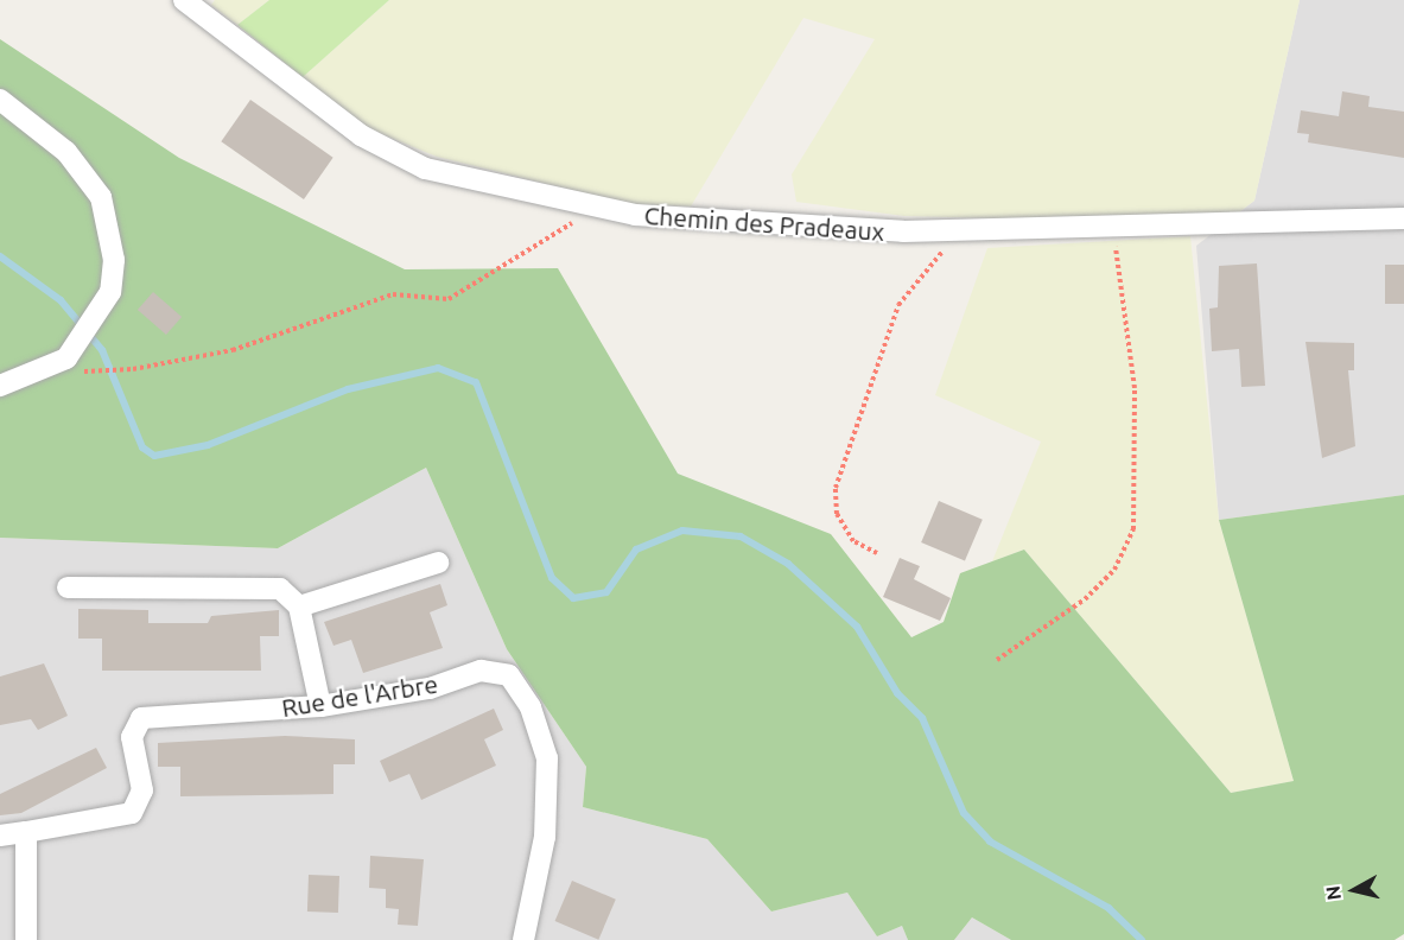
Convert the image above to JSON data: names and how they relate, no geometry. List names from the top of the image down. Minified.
{"streets":{"street":["Chemin des Pradeaux","Rue de l'Arbre"]},"north":"left"}
